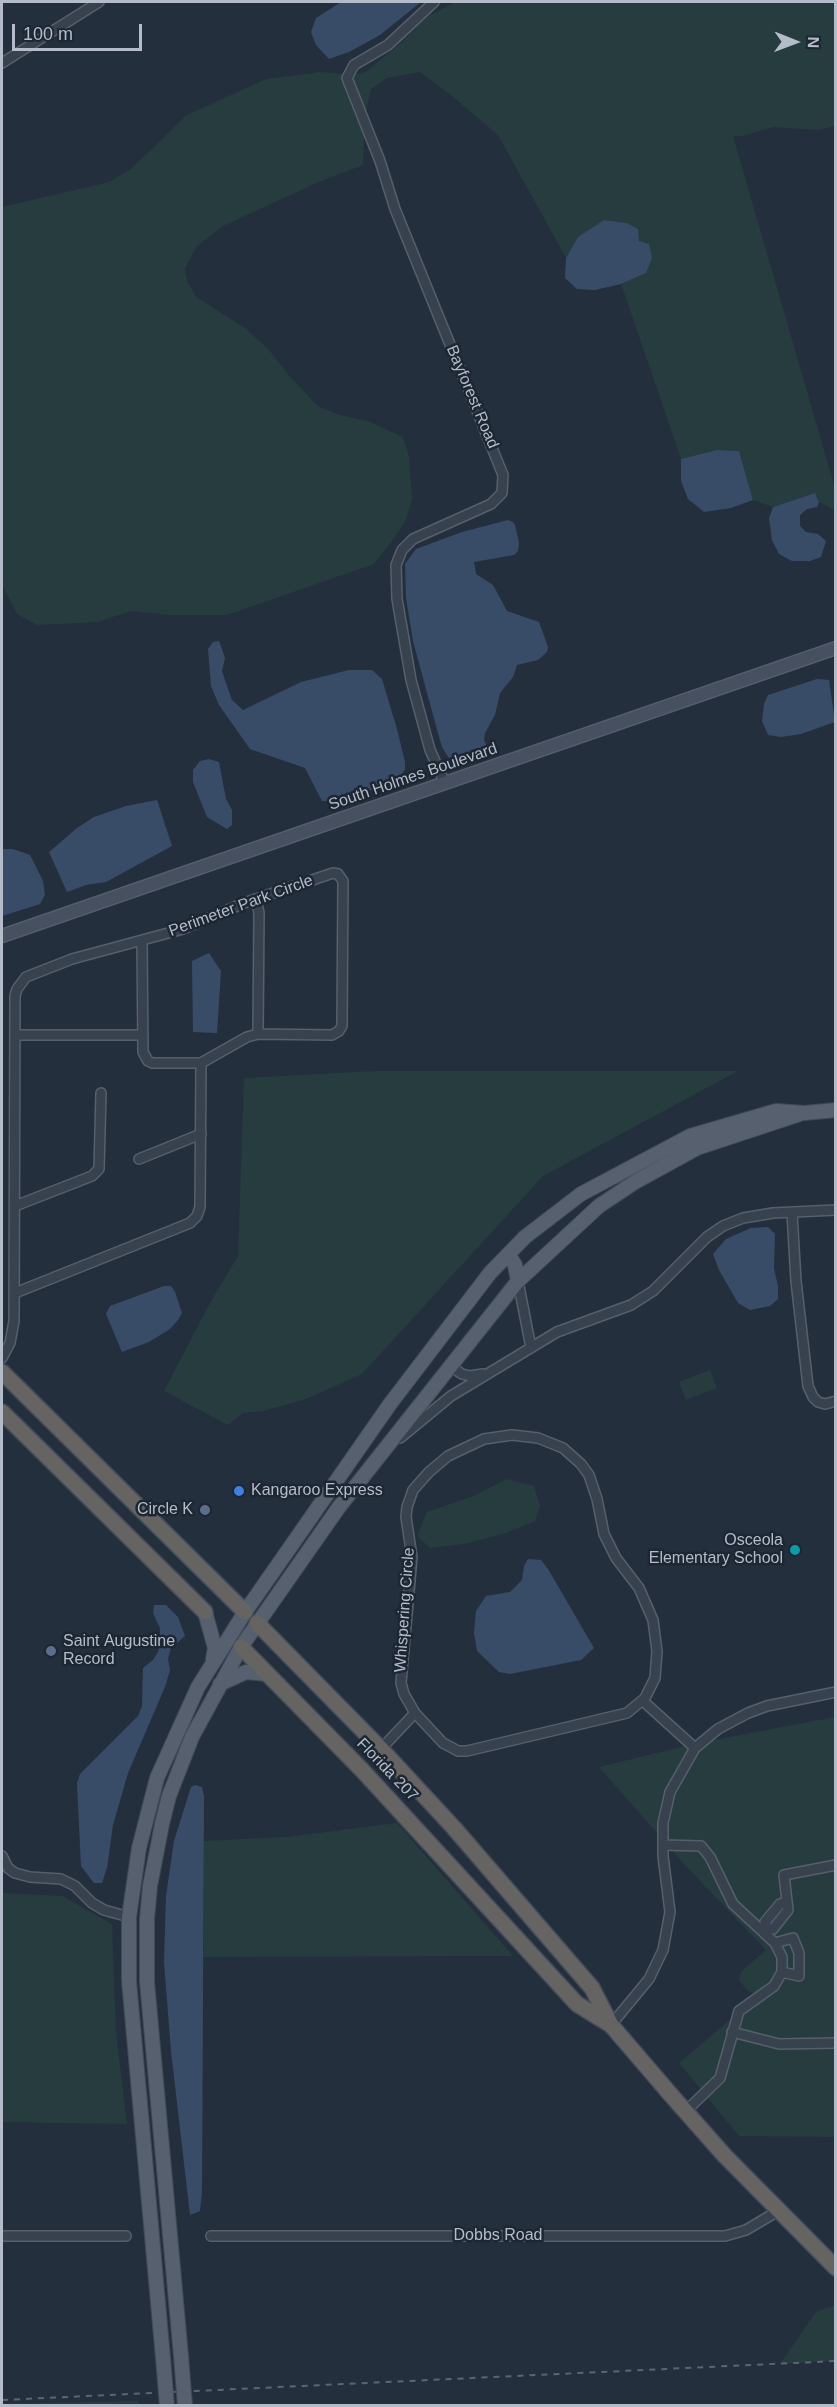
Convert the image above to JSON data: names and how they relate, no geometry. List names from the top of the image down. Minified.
{"streets":{"highway":["Florida 207"],"main road":["South Holmes Boulevard"],"street":["Bayforest Road","Perimeter Park Circle","Whispering Circle","Dobbs Road"]},"crossings":[["Bayforest Road","South Holmes Boulevard"]],"places":["Kangaroo Express","Circle K","Osceola Elementary School","Saint Augustine Record"],"scale_bar":"100 m","north":"right"}
